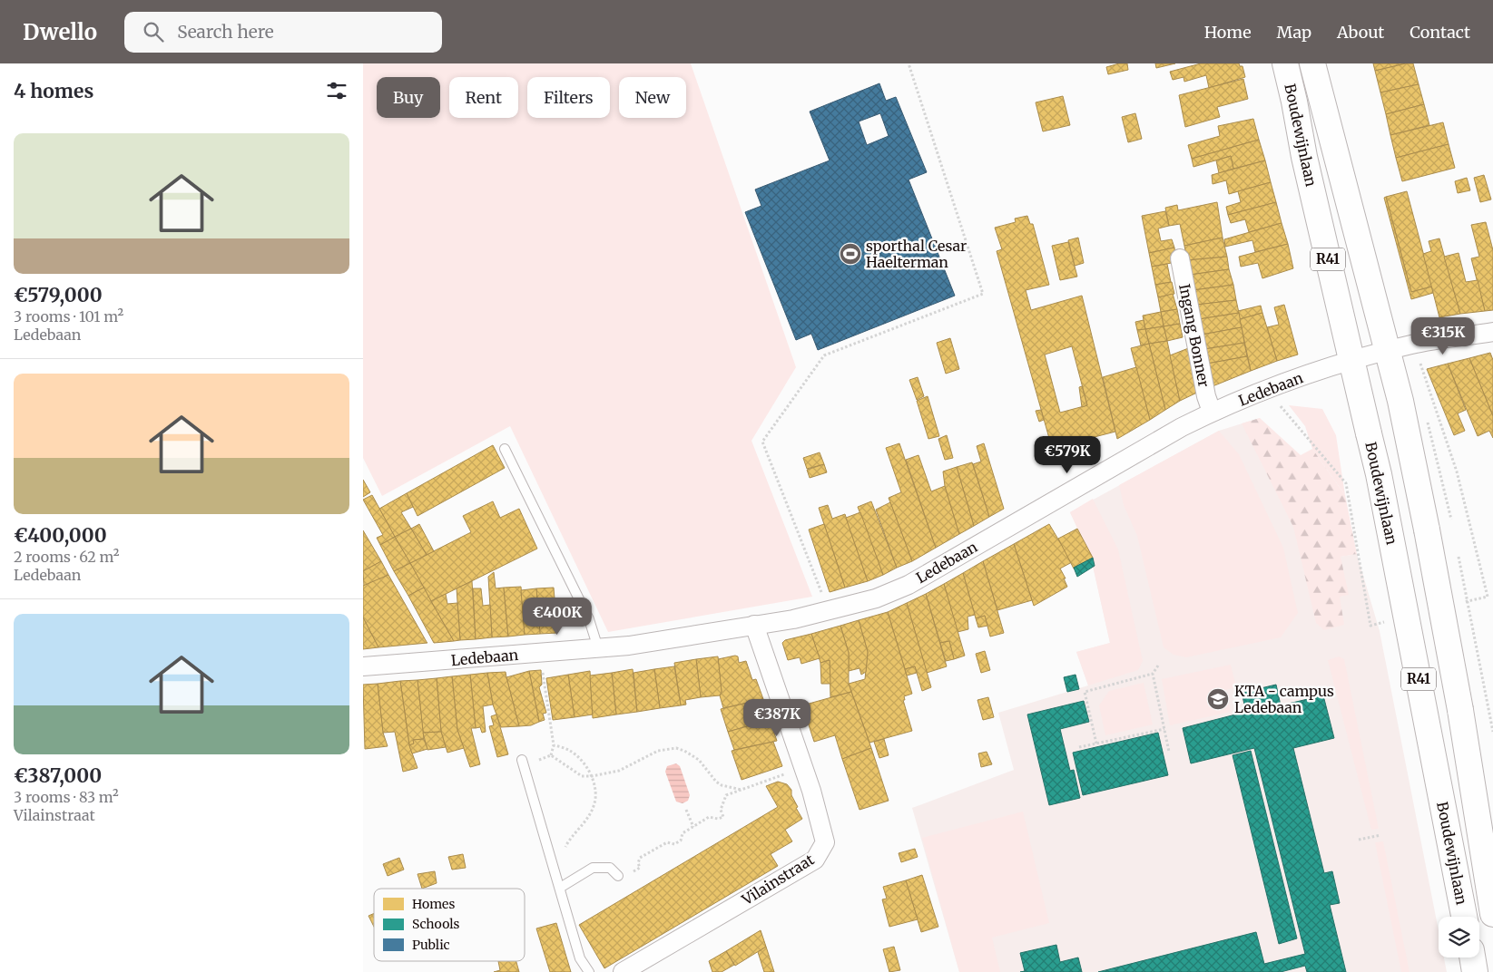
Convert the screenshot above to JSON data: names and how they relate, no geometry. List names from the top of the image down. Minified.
{"streets":{"main road":["Boudewijnlaan","R41"],"street":["Ingang Bonner","Ledebaan","Vilainstraat"]},"crossings":[["Boudewijnlaan","Ledebaan"],["Ingang Bonner","Ledebaan"],["Ledebaan","Vilainstraat"]],"places":{"sports":["sporthal Cesar Haelterman"],"school or university":["KTA - campus Ledebaan"]},"legend":["Homes","Schools","Public"],"page":{"header":"Dwello","search":"Search here","nav":["Home","Map","About","Contact"],"heading":"4 homes","chip":["Buy","Rent","Filters","New"],"list":[{"name":"€579,000","note":"3 rooms · 101 m² · Ledebaan"},{"name":"€400,000","note":"2 rooms · 62 m² · Ledebaan"},{"name":"€387,000","note":"3 rooms · 83 m² · Vilainstraat"}],"price":["€315K","€579K","€400K","€387K"]}}
